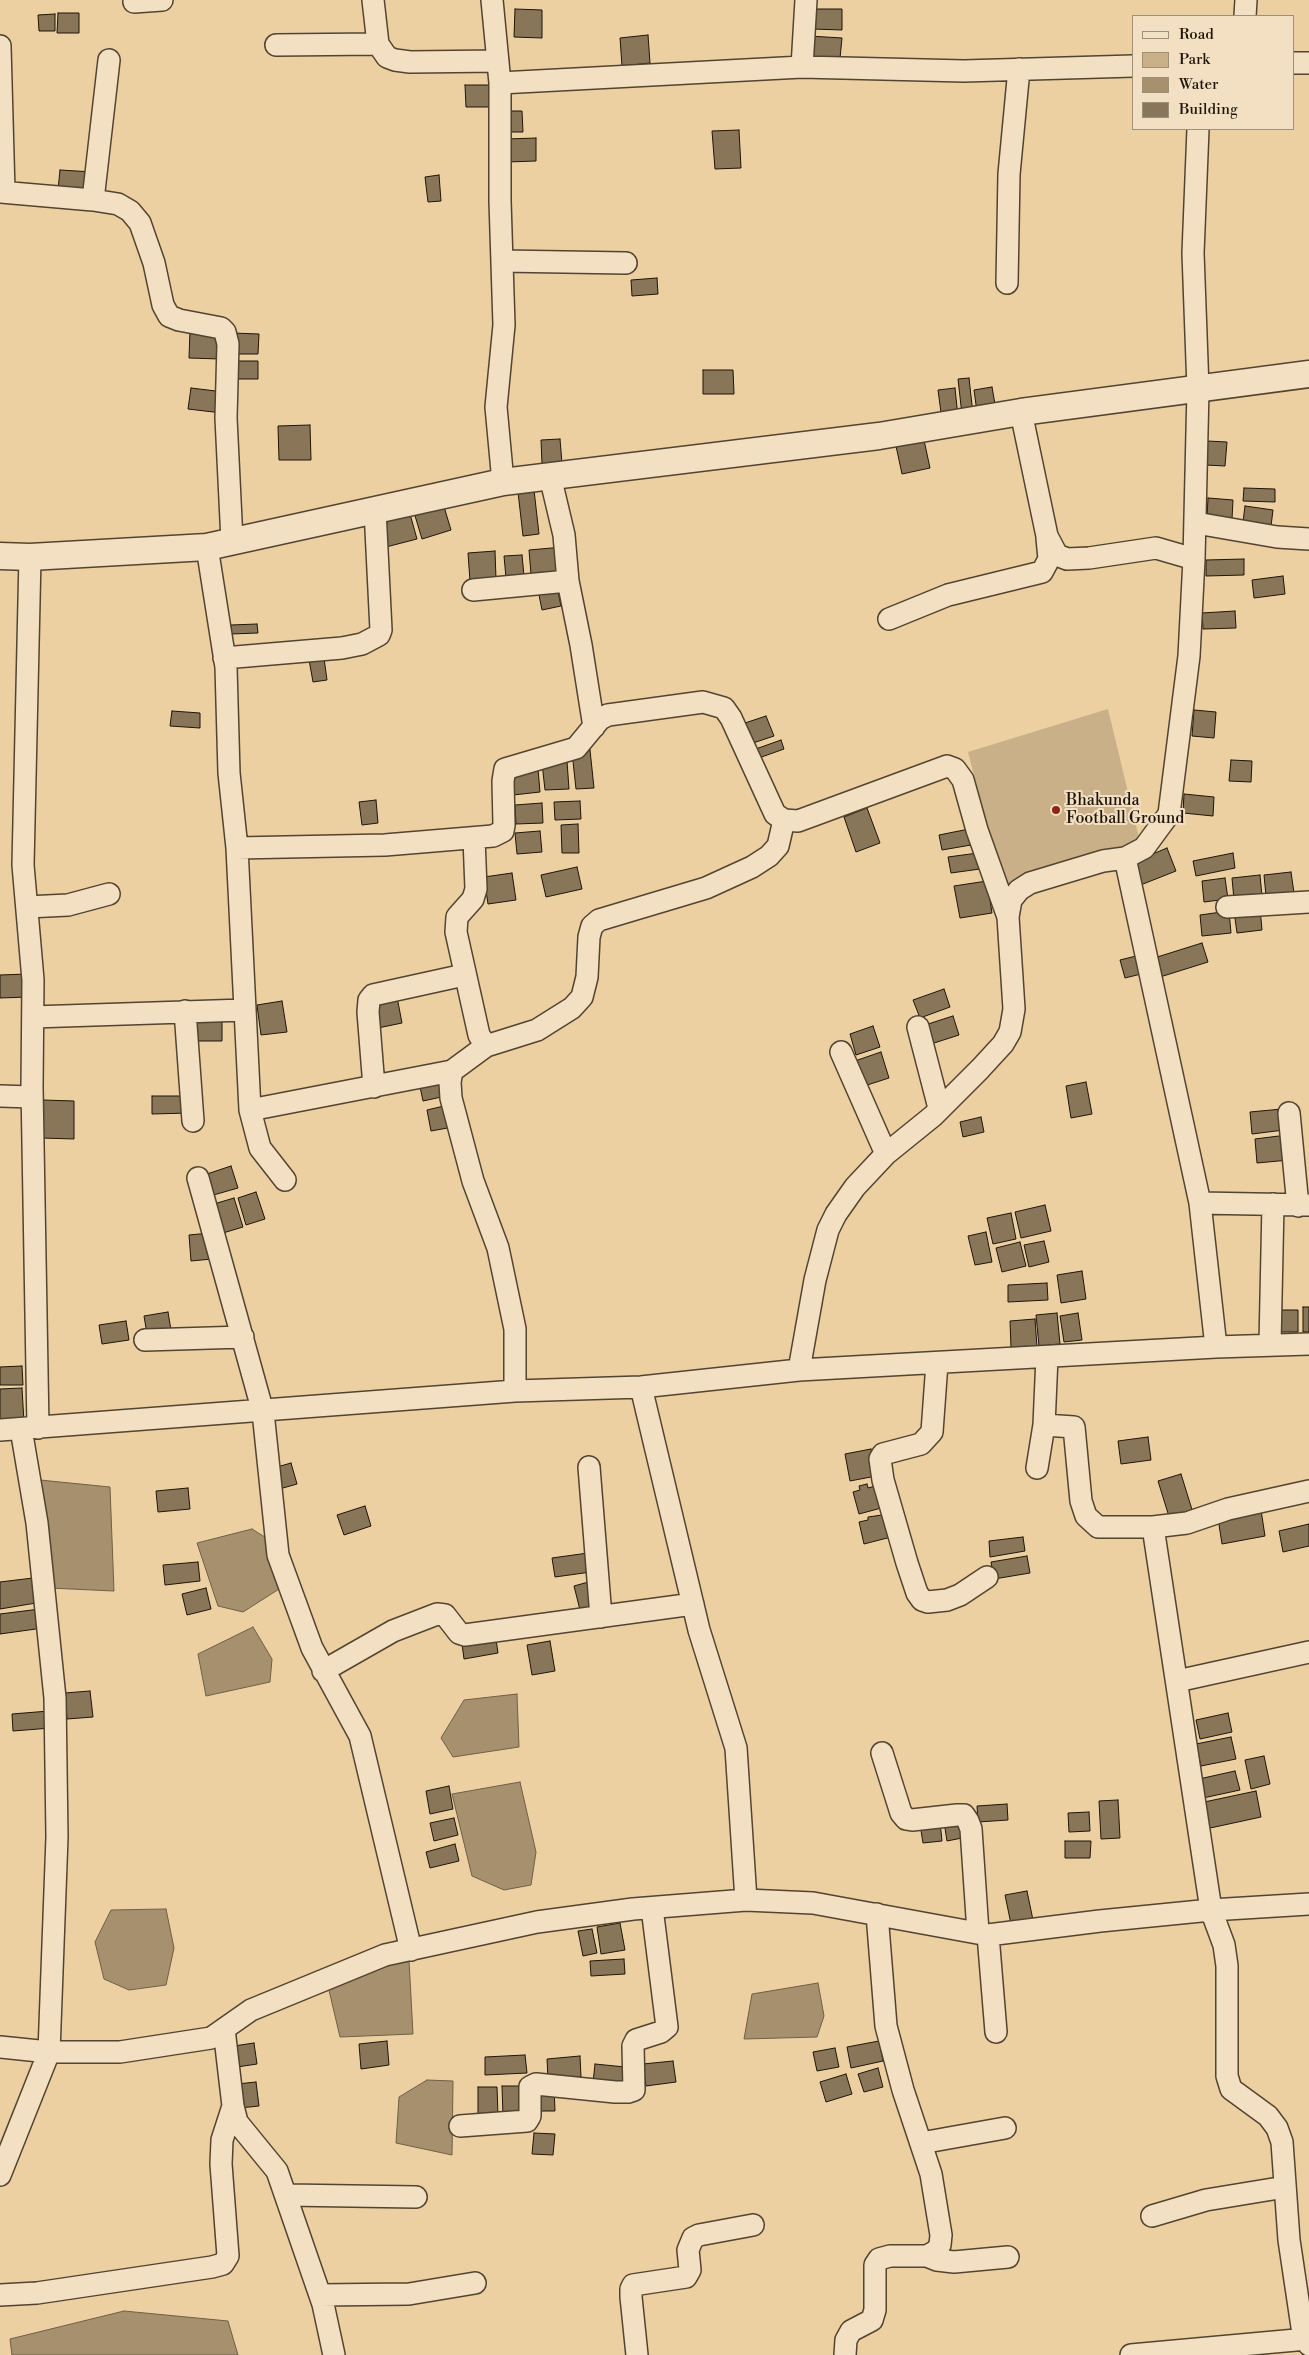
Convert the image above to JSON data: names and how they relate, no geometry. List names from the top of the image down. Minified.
{"places":["Bhakunda Football Ground"],"legend":["Road","Park","Water","Building"]}
